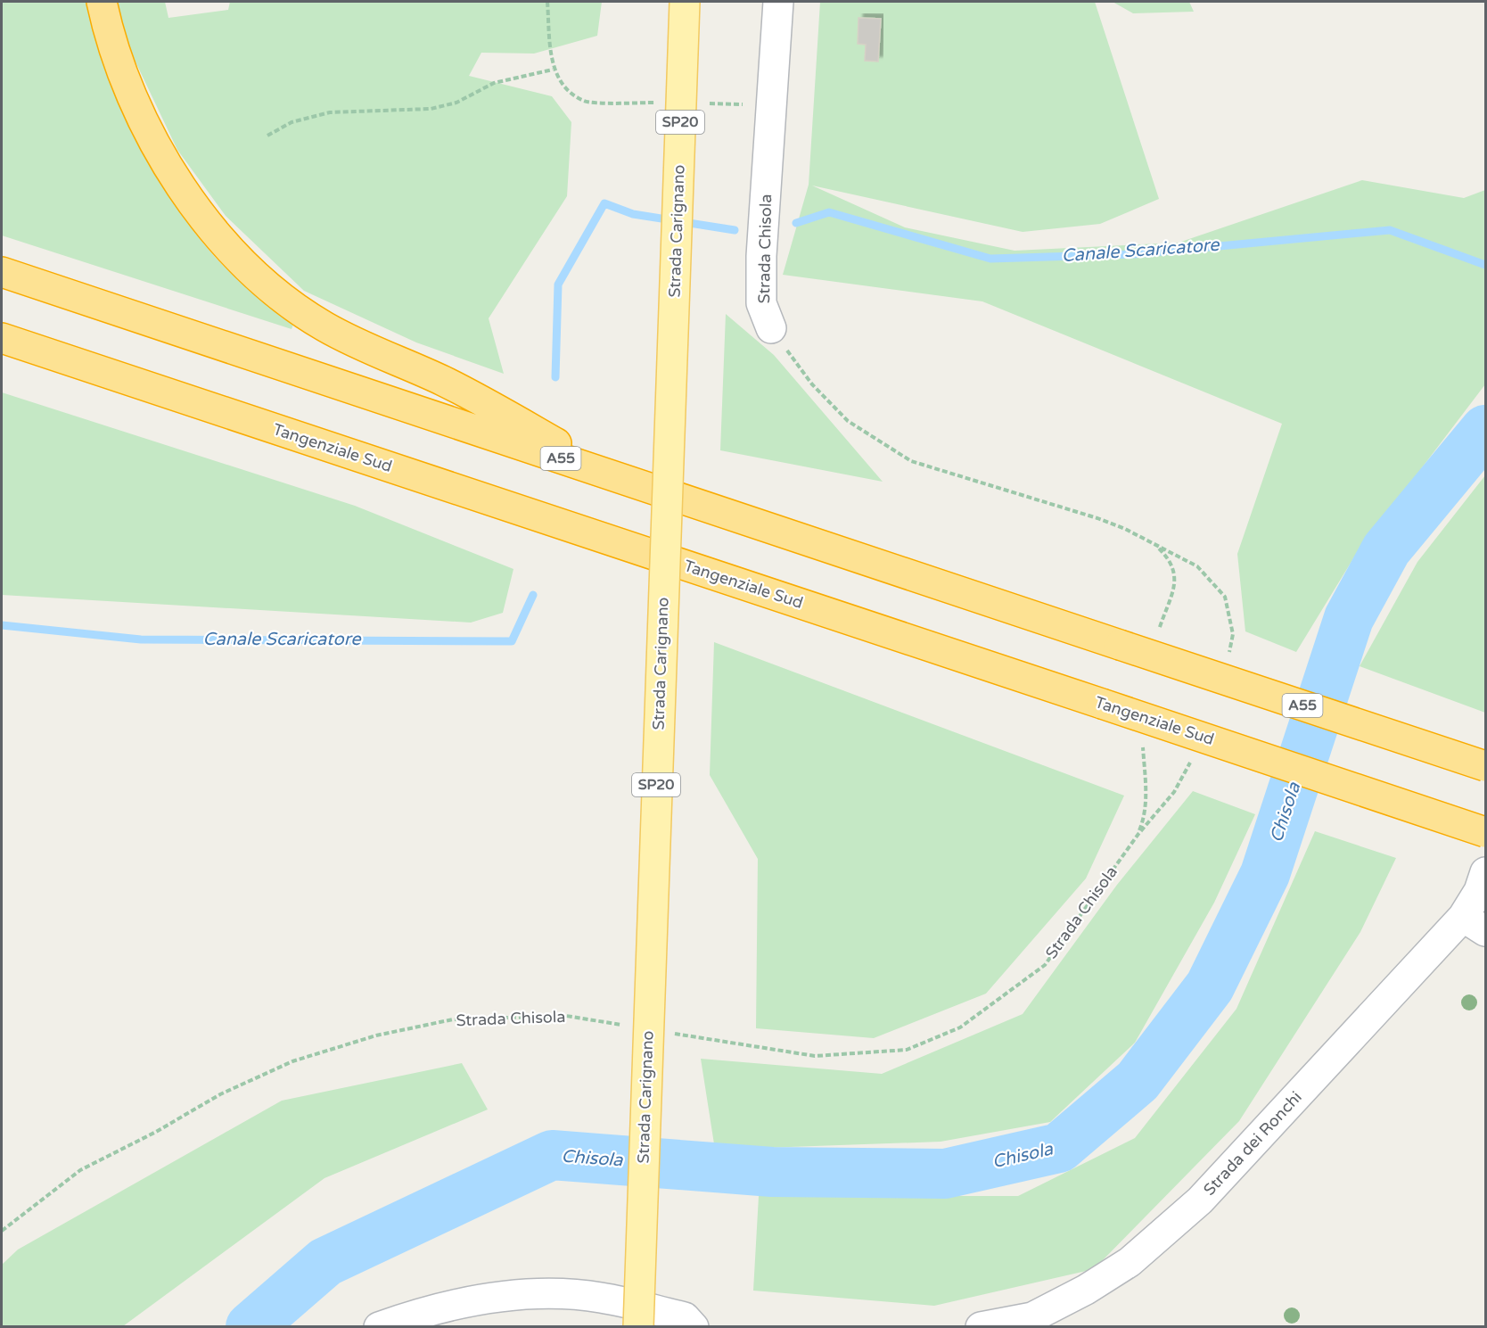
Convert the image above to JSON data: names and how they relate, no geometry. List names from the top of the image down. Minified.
{"streets":{"highway":["Tangenziale Sud","A55"],"main road":["SP20","Strada Carignano"],"street":["Strada Chisola","Strada dei Ronchi"]},"water":["Canale Scaricatore","Chisola"]}
